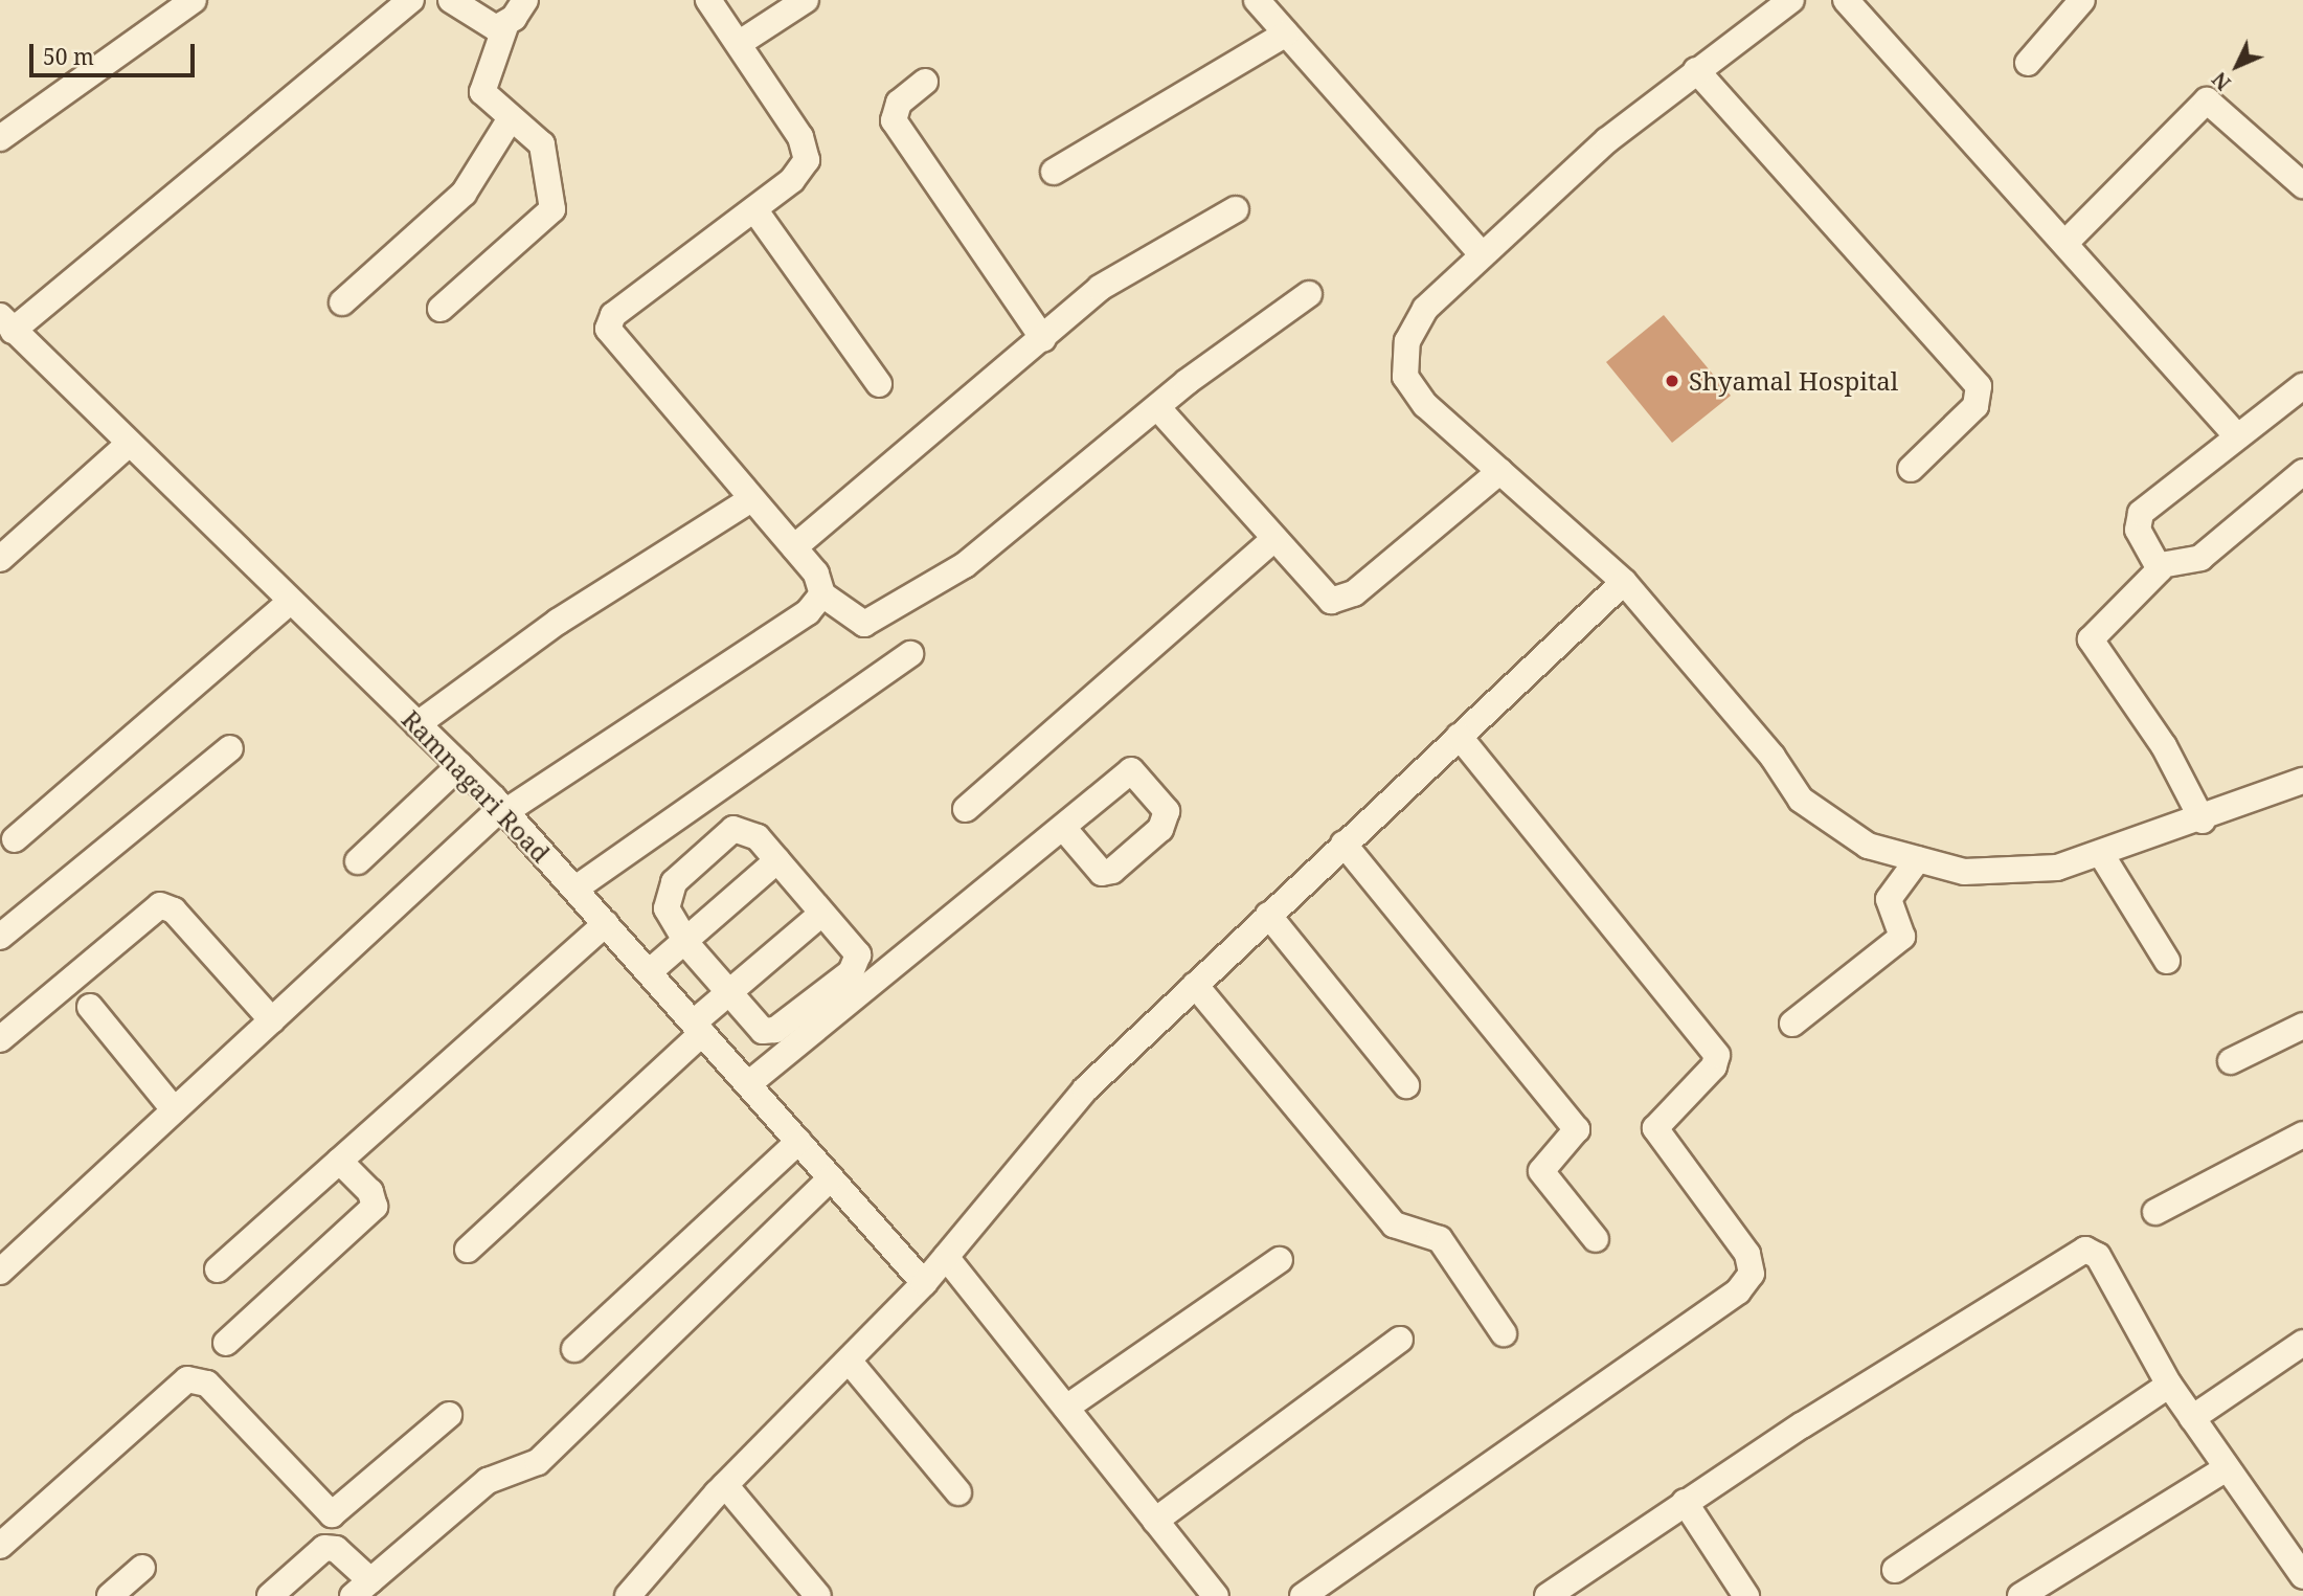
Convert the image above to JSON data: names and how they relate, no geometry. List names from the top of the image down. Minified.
{"streets":{"street":["Ramnagari Road"]},"places":["Shyamal Hospital"],"scale_bar":"50 m","north":"bottom left"}
